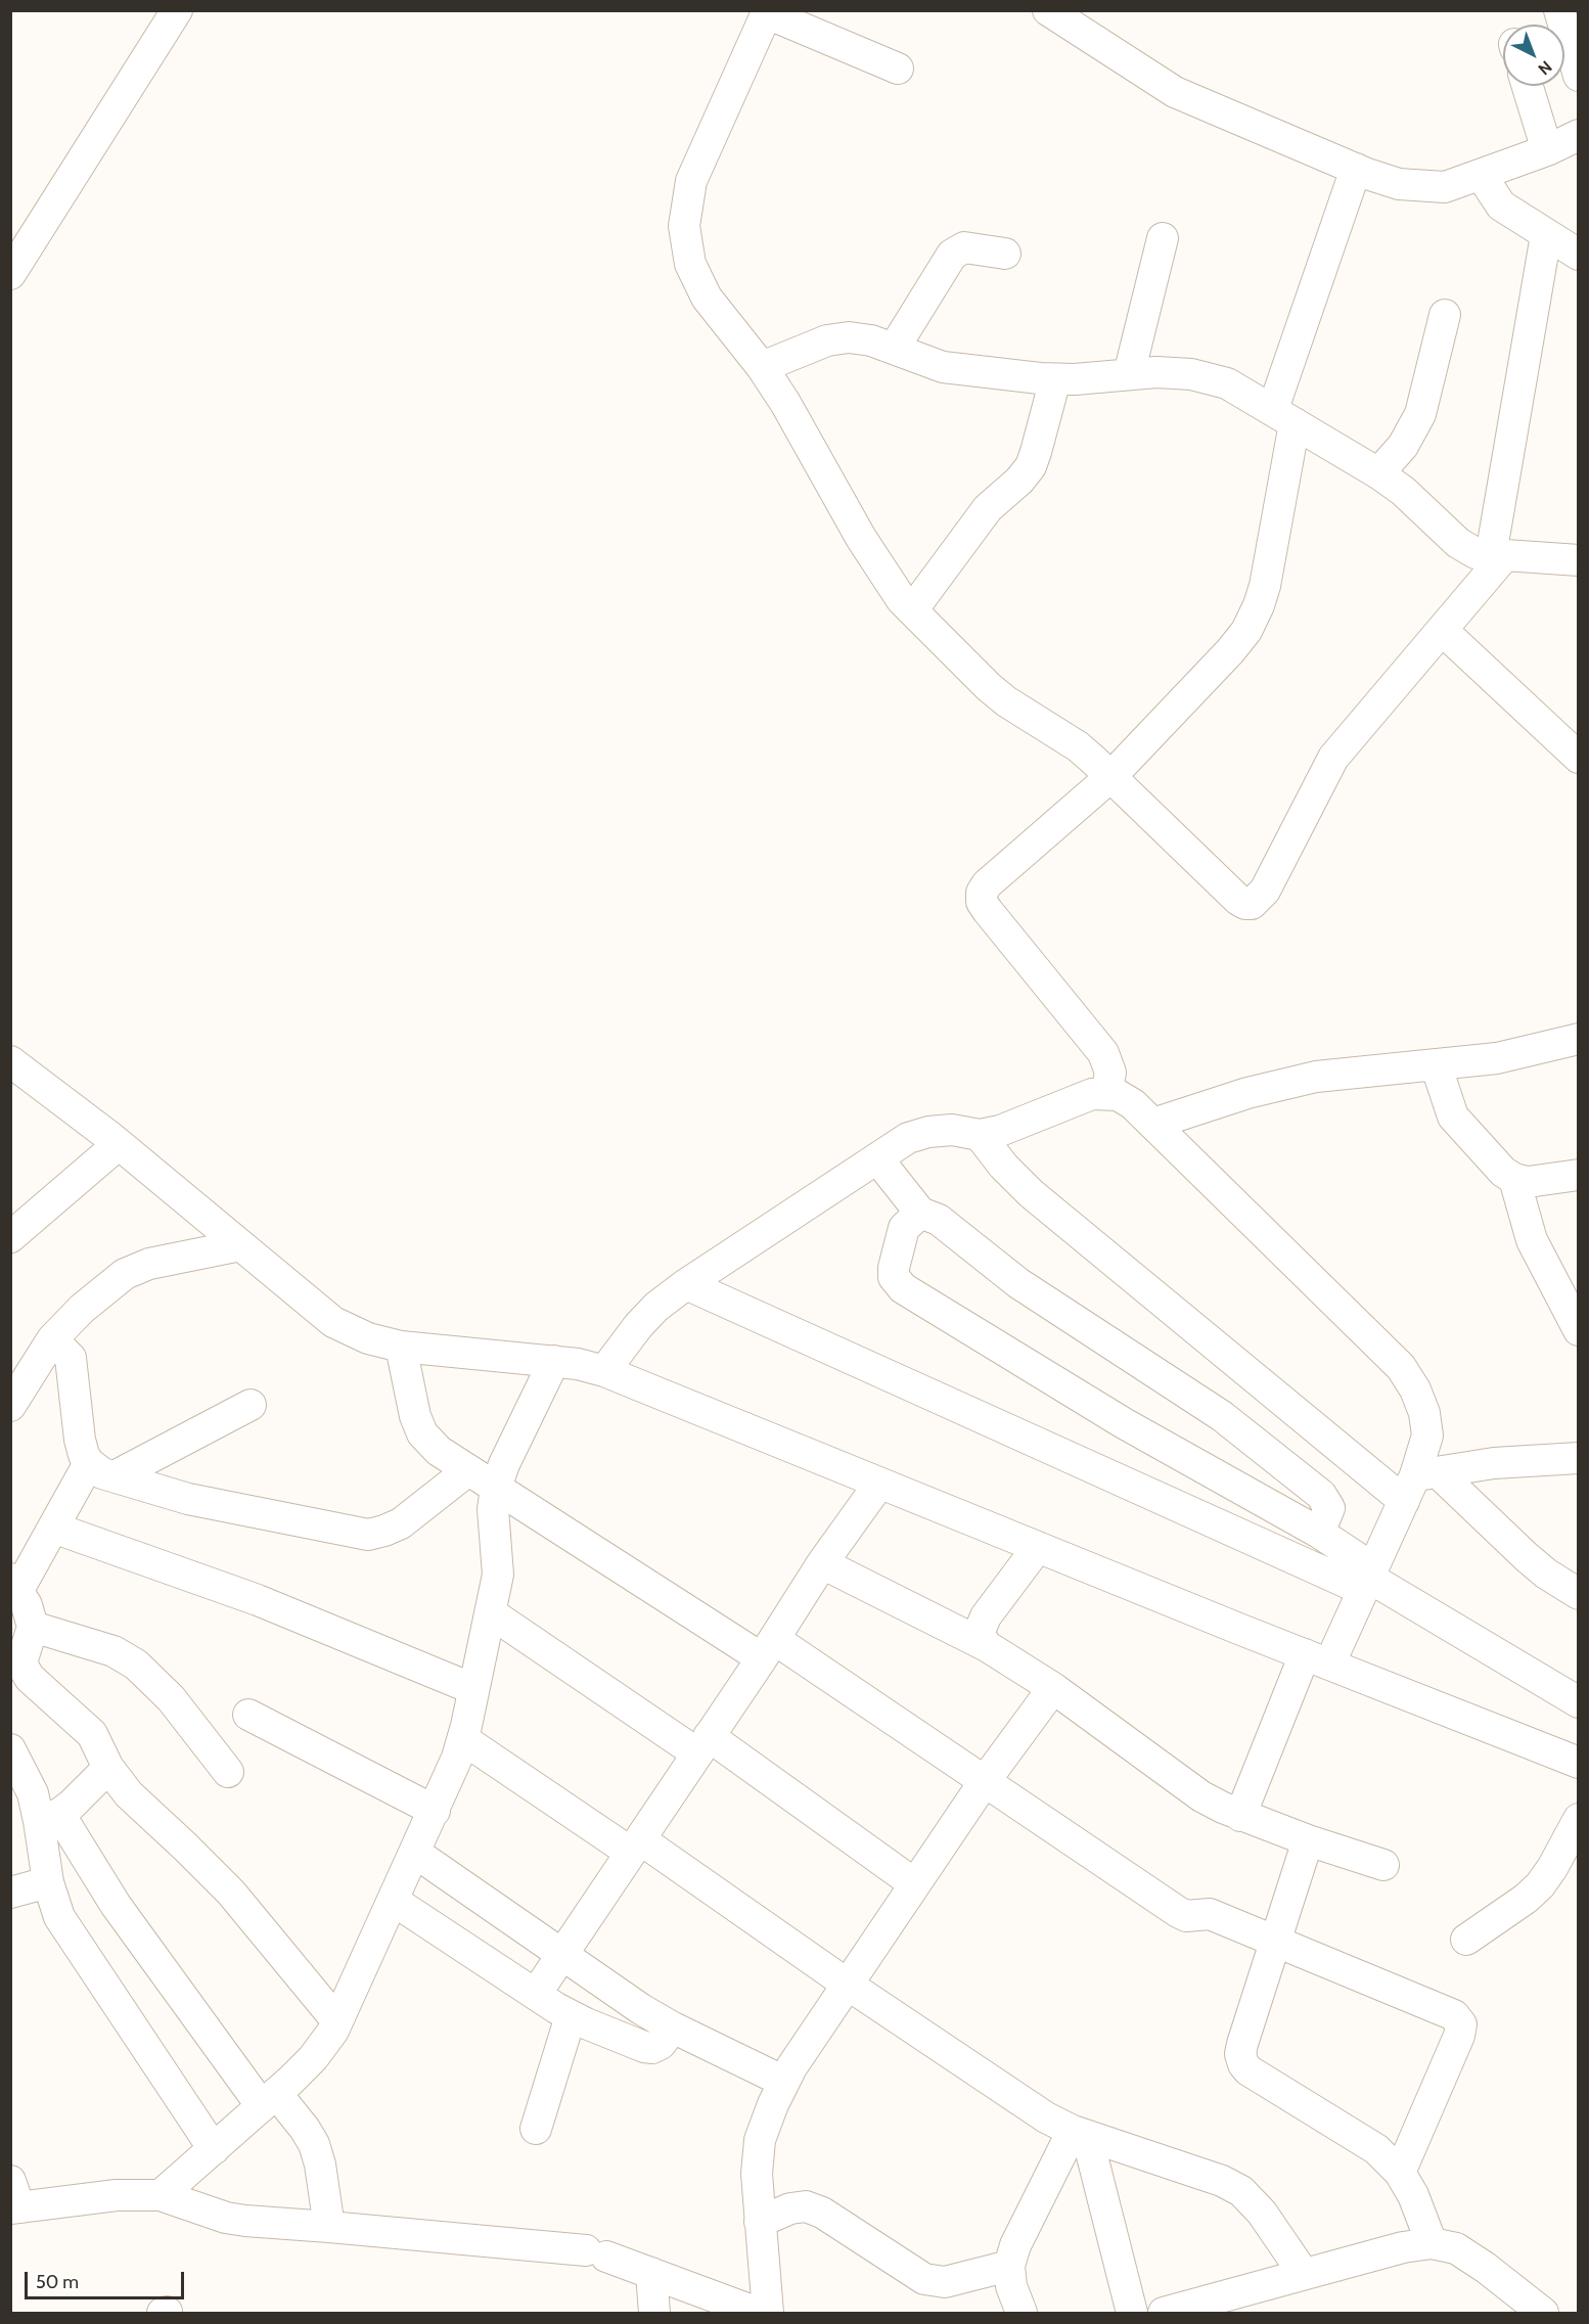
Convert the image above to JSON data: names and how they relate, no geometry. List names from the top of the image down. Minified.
{"scale_bar":"50 m","north":"bottom right"}
